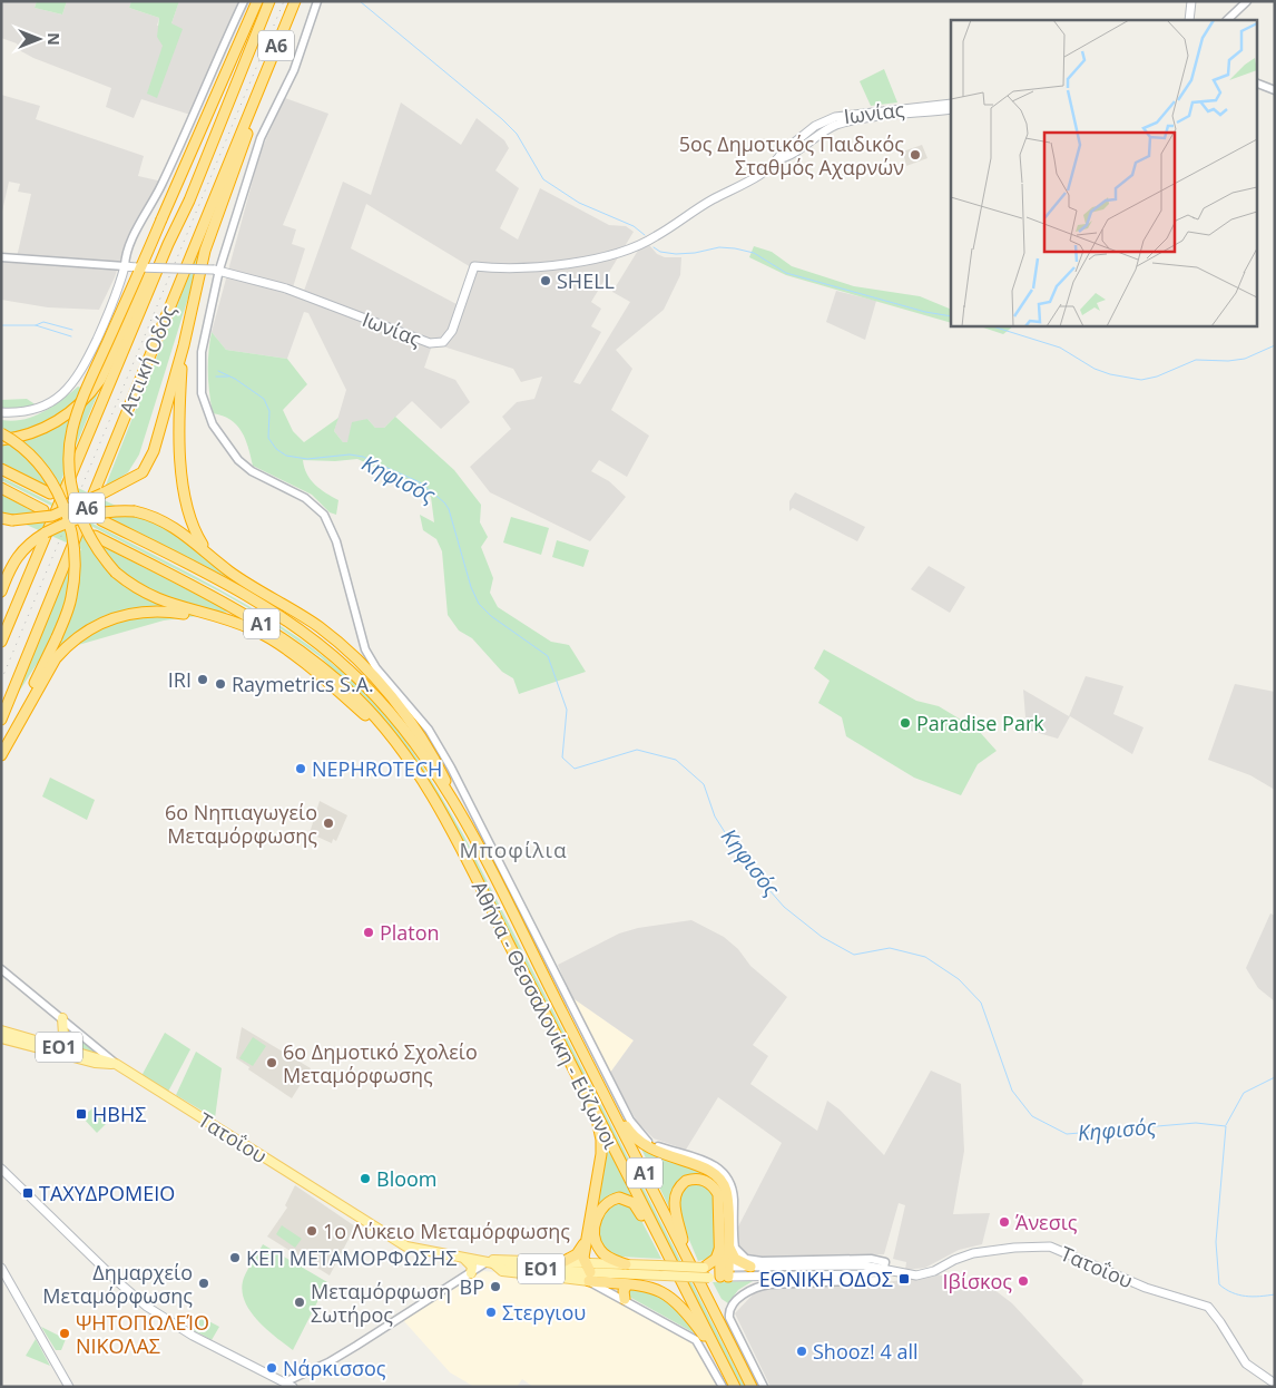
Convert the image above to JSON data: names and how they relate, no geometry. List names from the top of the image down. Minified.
{"streets":{"highway":["Α6","Αττική Οδός","Α1","Αθήνα - Θεσσαλονίκη - Εύζωνοι"],"main road":["Ιωνίας","ΕΟ1","Τατοΐου"]},"crossings":[["ΕΟ1","Τατοΐου"]],"districts":["Μποφίλια"],"water":["Κηφισός"],"places":{"other":["5ος Δημοτικός Παιδικός Σταθμός Αχαρνών","SHELL","IRI","Raymetrics S.A.","Paradise Park","NEPHROTECH","6ο Νηπιαγωγείο Μεταμόρφωσης","Platon","6ο Δημοτικό Σχολείο Μεταμόρφωσης","Bloom","Άνεσις","1ο Λύκειο Μεταμόρφωσης","ΚΕΠ ΜΕΤΑΜΟΡΦΩΣΗΣ","Ιβίσκος","Δημαρχείο Μεταμόρφωσης","BP","Μεταμόρφωση Σωτήρος","Στεργιου","ΨΗΤΟΠΩΛΕΊΟ ΝΙΚΟΛΑΣ","Shooz! 4 all","Νάρκισσος"],"transit":["ΗΒΗΣ","ΤΑΧΥΔΡΟΜΕΙΟ","ΕΘΝΙΚΗ ΟΔΟΣ"]},"north":"right"}
